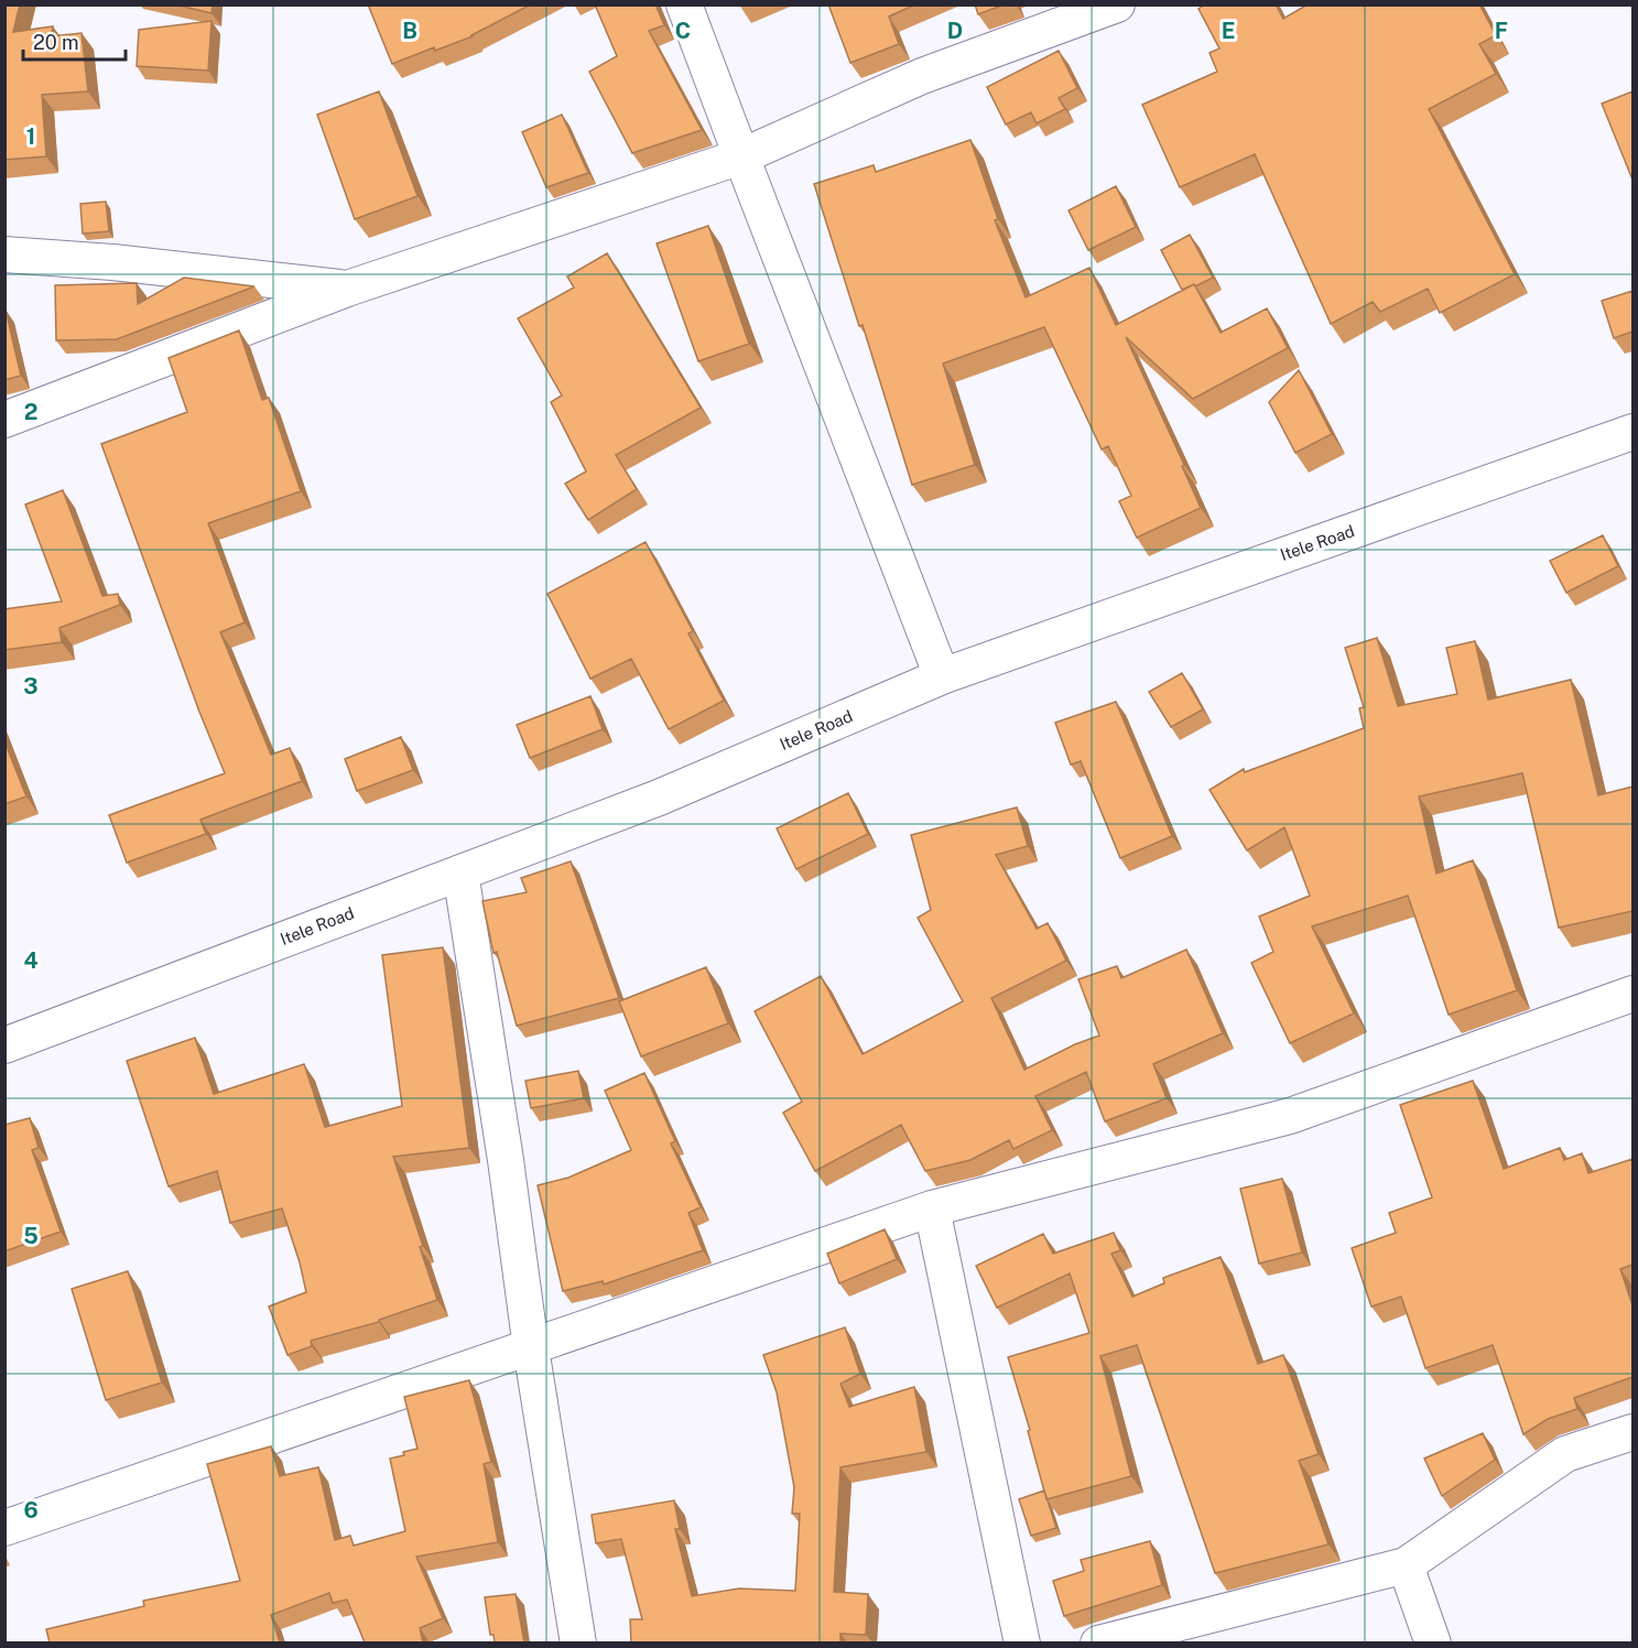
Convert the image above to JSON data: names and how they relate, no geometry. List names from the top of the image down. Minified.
{"streets":{"street":["Itele Road"]},"scale_bar":"20 m","grid":{"columns":["B","C","D","E","F"],"rows":["1","2","3","4","5","6"]}}
